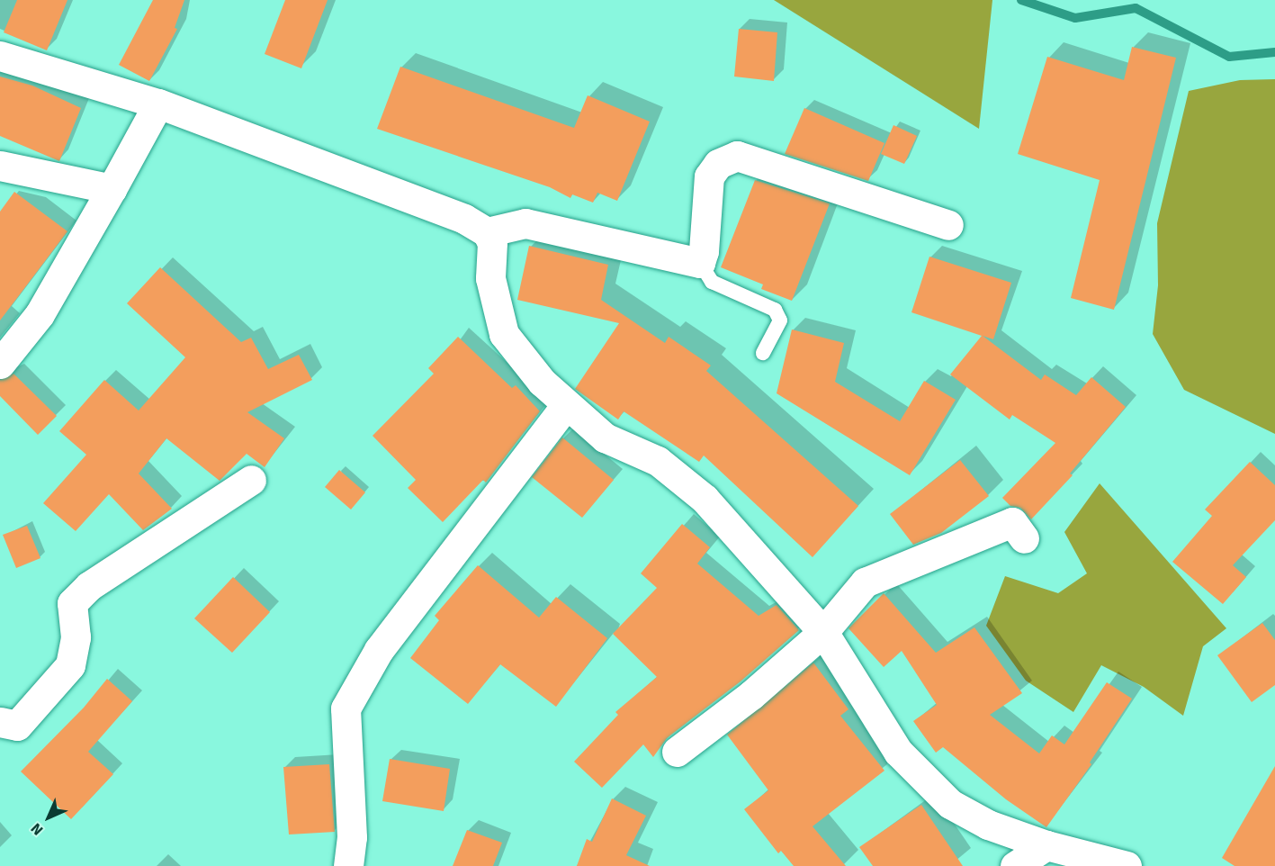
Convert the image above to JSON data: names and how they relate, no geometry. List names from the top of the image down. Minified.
{"north":"bottom left"}
